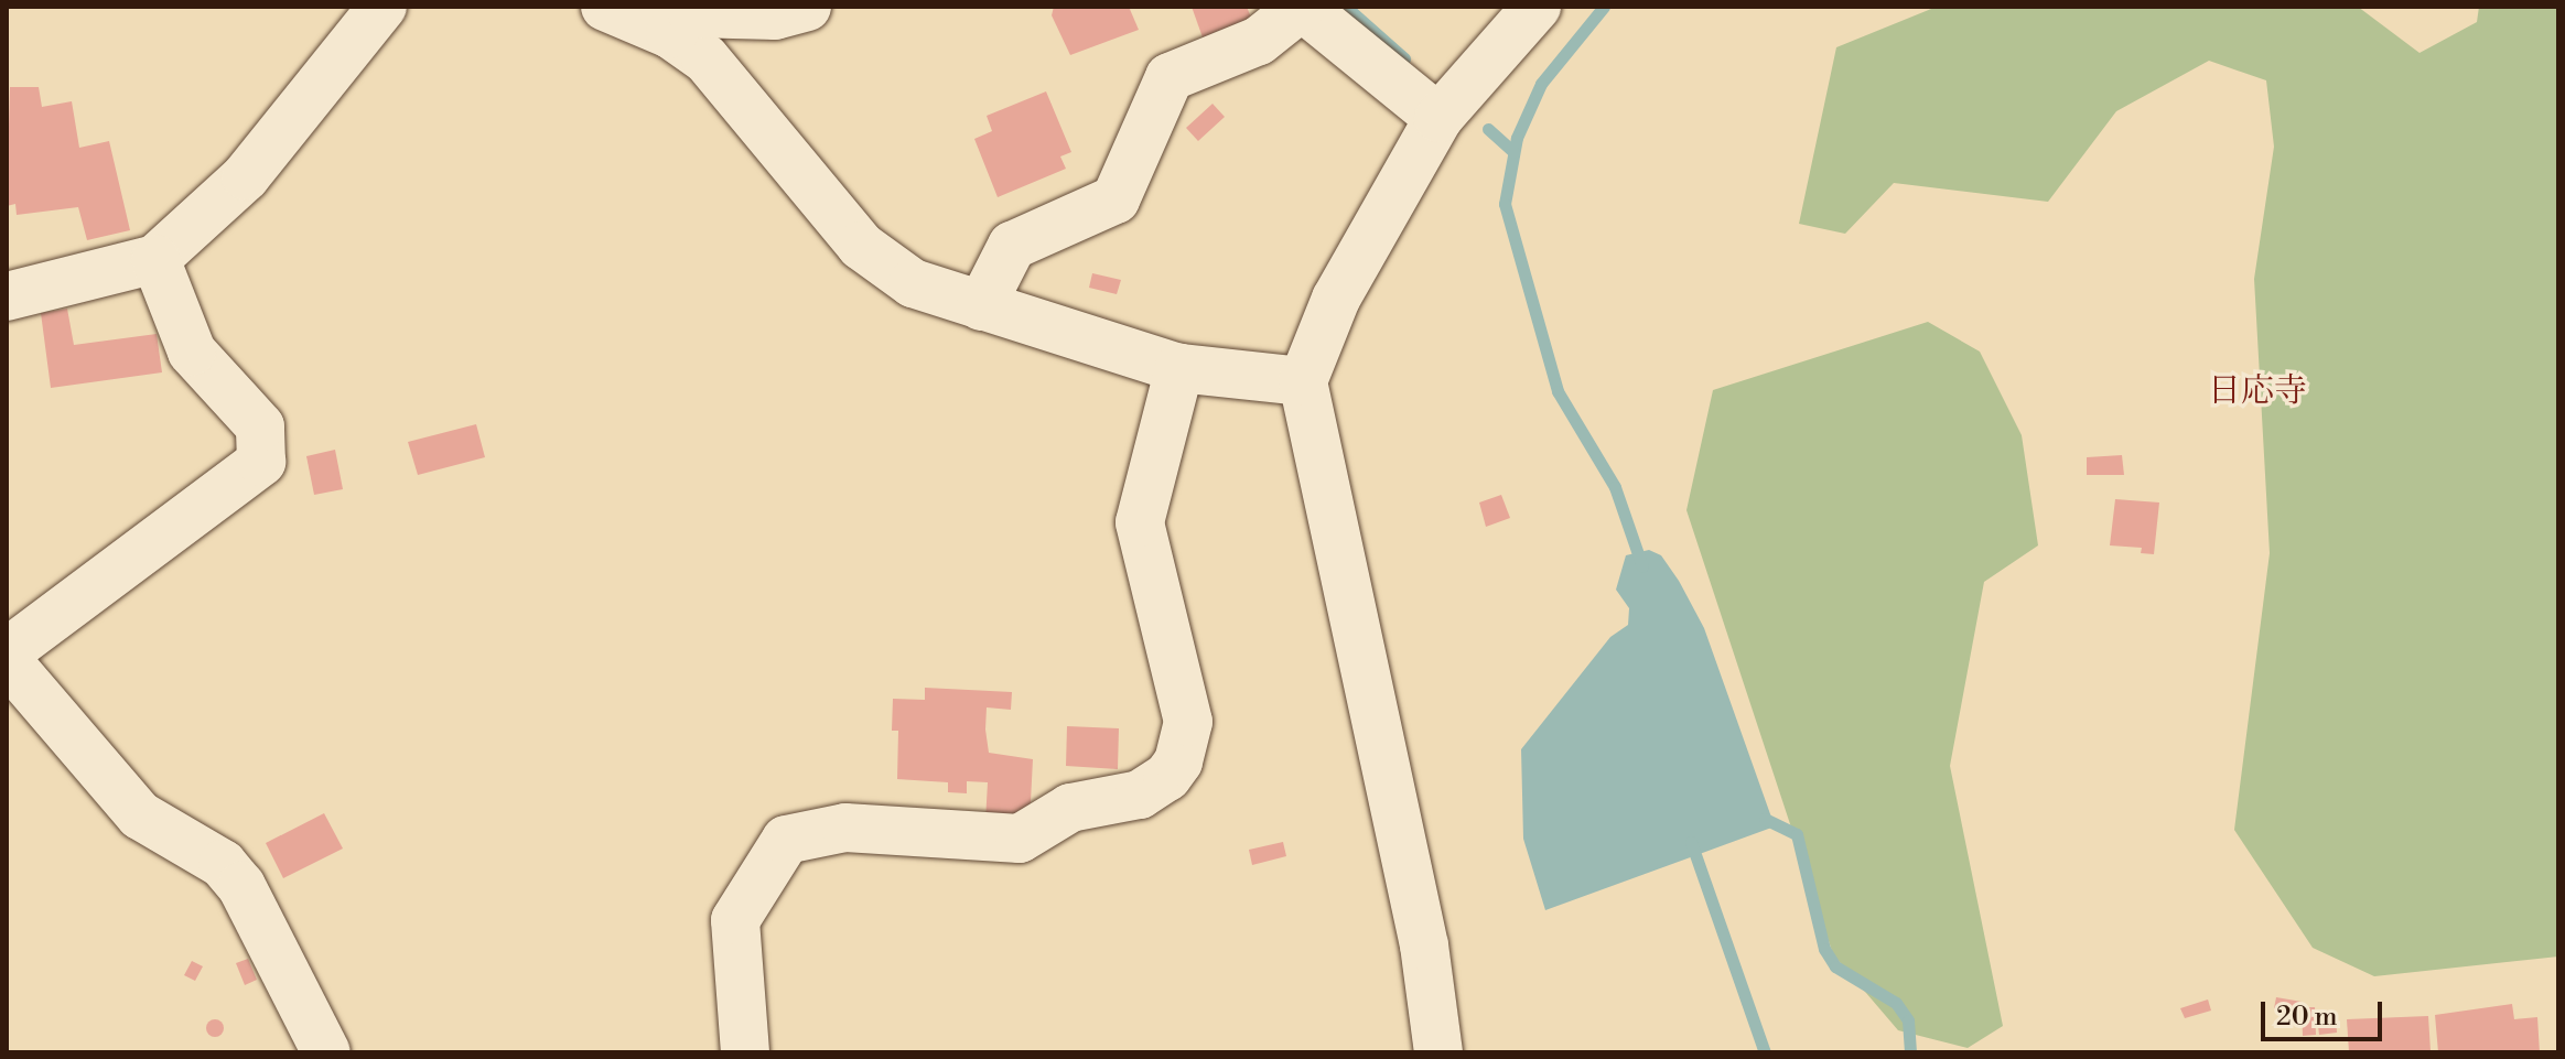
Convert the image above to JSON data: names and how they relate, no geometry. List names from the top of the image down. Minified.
{"districts":["日応寺"],"scale_bar":"20 m"}
